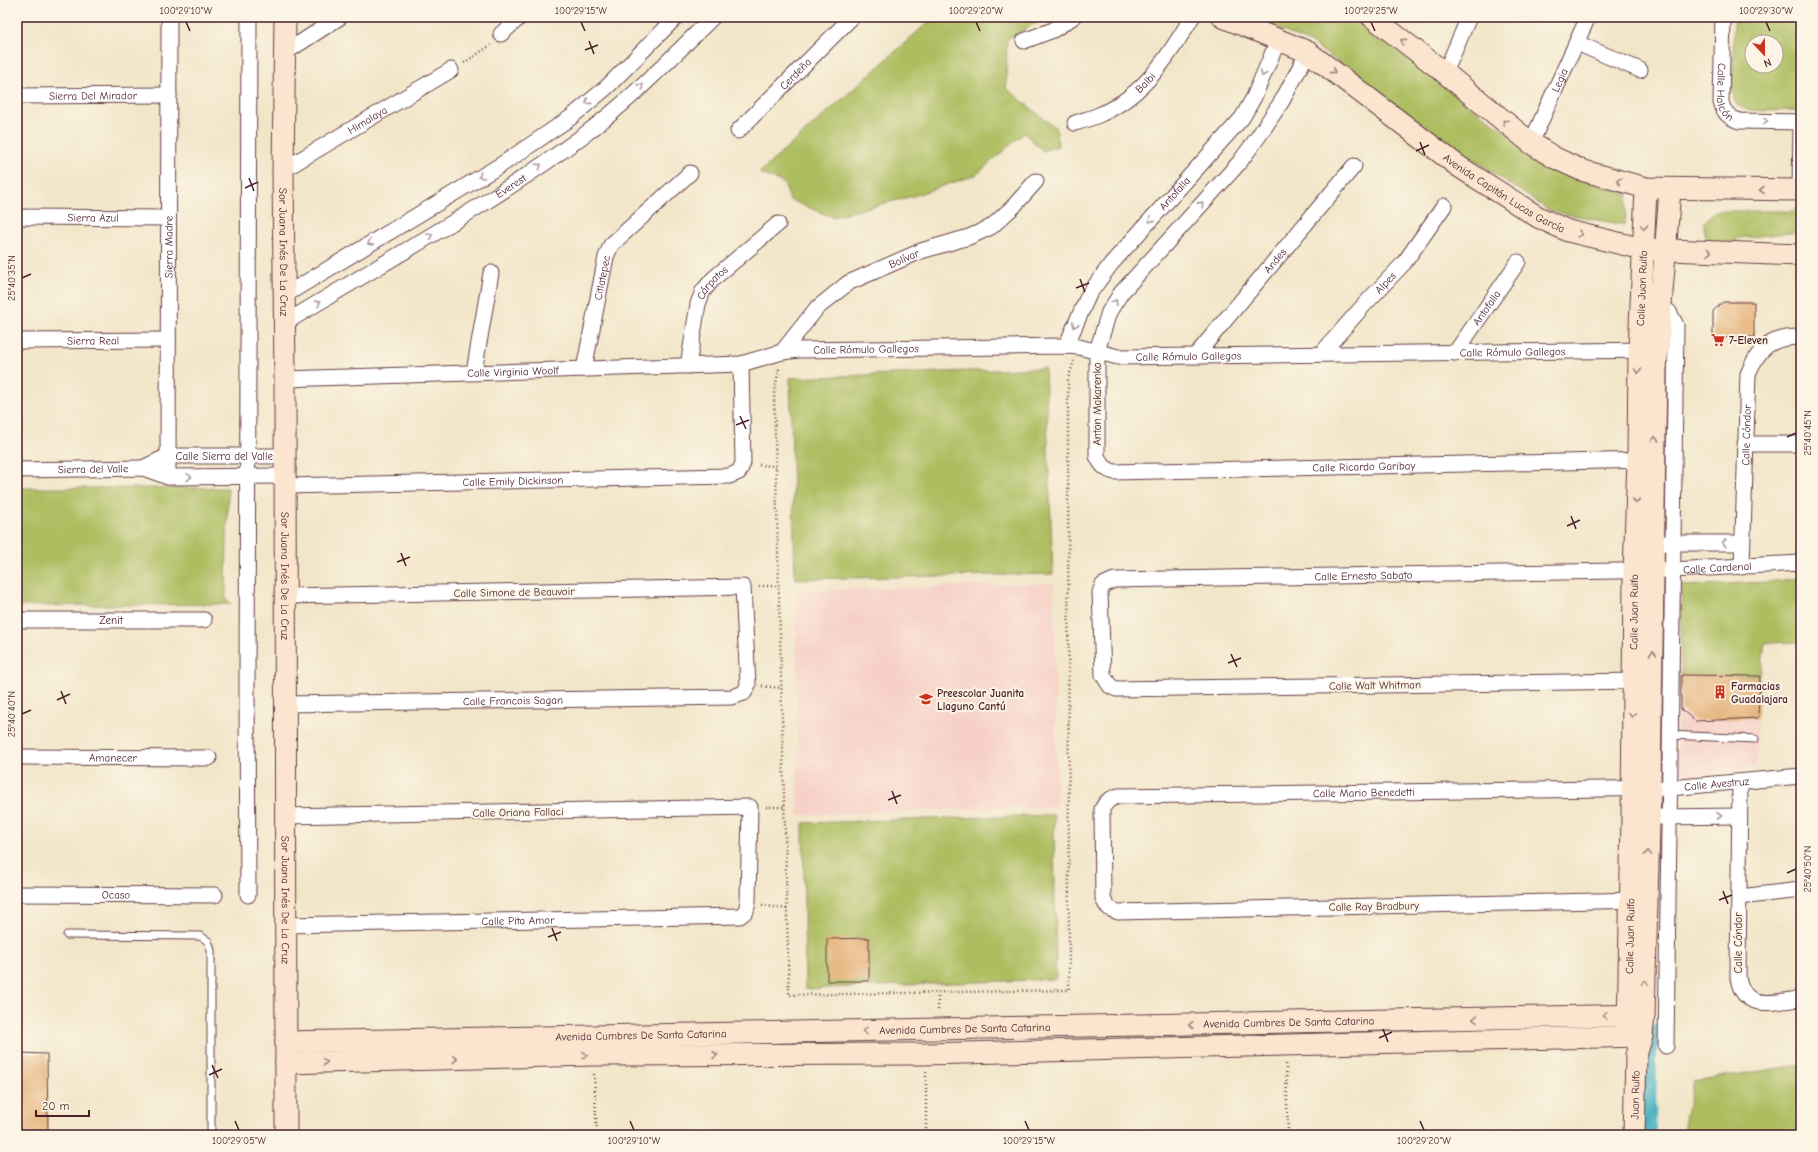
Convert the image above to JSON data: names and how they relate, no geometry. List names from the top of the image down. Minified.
{"streets":{"street":["Cerdeña","Legia","Balbi","Calle Halcón","Sierra Del Mirador","Himalaya","Everest","Avenida Capitán Lucas García","Antofalla","Sierra Azul","Sierra Madre","Sor Juana Inés De La Cruz","Bolívar","Andes","Citlatepec","Alpes","Cárpatos","Calle Juan Rulfo","Sierra Real","Calle Rómulo Gallegos","Calle Virginia Woolf","Anton Makarenko","Calle Cóndor","Calle Sierra del Valle","Calle Ricardo Garibay","Sierra del Valle","Calle Emily Dickinson","Calle Cardenal","Calle Ernesto Sabato","Calle Simone de Beauvoir","Zenit","Calle Walt Whitman","Calle Francois Sagan","Amanecer","Calle Avestruz","Calle Mario Benedetti","Calle Oriana Fallaci","Ocaso","Calle Ray Bradbury","Calle Pita Amor","Avenida Cumbres De Santa Catarina","Juan Rulfo"]},"crossings":[["Sierra Del Mirador","Sierra Madre"],["Himalaya","Sor Juana Inés De La Cruz"],["Everest","Sor Juana Inés De La Cruz"],["Avenida Capitán Lucas García","Antofalla"],["Avenida Capitán Lucas García","Calle Juan Rulfo"],["Antofalla","Calle Rómulo Gallegos"],["Sierra Azul","Sierra Madre"],["Sierra Madre","Sierra Real"],["Sierra Madre","Calle Sierra del Valle"],["Sierra Madre","Sierra del Valle"],["Sor Juana Inés De La Cruz","Calle Virginia Woolf"],["Sor Juana Inés De La Cruz","Calle Sierra del Valle"],["Sor Juana Inés De La Cruz","Calle Emily Dickinson"],["Sor Juana Inés De La Cruz","Calle Simone de Beauvoir"],["Sor Juana Inés De La Cruz","Calle Francois Sagan"],["Sor Juana Inés De La Cruz","Calle Oriana Fallaci"],["Sor Juana Inés De La Cruz","Calle Pita Amor"],["Sor Juana Inés De La Cruz","Avenida Cumbres De Santa Catarina"],["Bolívar","Calle Rómulo Gallegos"],["Andes","Calle Rómulo Gallegos"],["Citlatepec","Calle Virginia Woolf"],["Alpes","Calle Rómulo Gallegos"],["Cárpatos","Calle Virginia Woolf"],["Calle Juan Rulfo","Calle Rómulo Gallegos"],["Calle Juan Rulfo","Calle Ricardo Garibay"],["Calle Juan Rulfo","Calle Cardenal"],["Calle Juan Rulfo","Calle Ernesto Sabato"],["Calle Juan Rulfo","Calle Walt Whitman"],["Calle Juan Rulfo","Calle Avestruz"],["Calle Juan Rulfo","Calle Mario Benedetti"],["Calle Juan Rulfo","Calle Ray Bradbury"],["Calle Juan Rulfo","Avenida Cumbres De Santa Catarina"],["Calle Juan Rulfo","Juan Rulfo"],["Calle Rómulo Gallegos","Calle Virginia Woolf"],["Calle Rómulo Gallegos","Anton Makarenko"],["Calle Rómulo Gallegos","Calle Emily Dickinson"],["Calle Virginia Woolf","Calle Emily Dickinson"],["Anton Makarenko","Calle Ricardo Garibay"],["Calle Cóndor","Calle Cardenal"],["Calle Cóndor","Calle Avestruz"],["Calle Sierra del Valle","Sierra del Valle"],["Calle Sierra del Valle","Calle Emily Dickinson"],["Calle Cardenal","Calle Ernesto Sabato"],["Calle Ernesto Sabato","Calle Walt Whitman"],["Calle Simone de Beauvoir","Calle Francois Sagan"],["Calle Avestruz","Calle Mario Benedetti"],["Calle Mario Benedetti","Calle Ray Bradbury"],["Calle Oriana Fallaci","Calle Pita Amor"],["Avenida Cumbres De Santa Catarina","Juan Rulfo"]],"places":{"supermarket":["7-Eleven"],"building":["Farmacias Guadalajara"],"school or university":["Preescolar Juanita Llaguno Cantú"]},"scale_bar":"20 m","north":"bottom","coordinates":["100°29'10\"W","100°29'15\"W","100°29'20\"W","100°29'25\"W","100°29'30\"W","25°40'35\"N","25°40'45\"N","25°40'40\"N","25°40'50\"N","100°29'05\"W"]}
